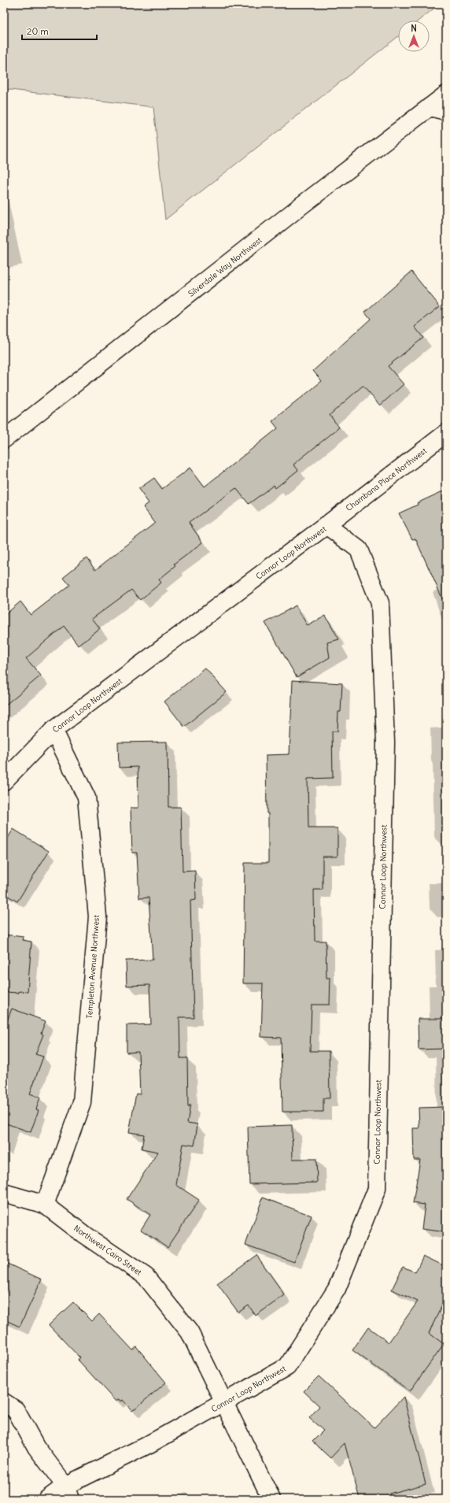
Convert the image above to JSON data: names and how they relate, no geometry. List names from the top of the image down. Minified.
{"streets":{"street":["Silverdale Way Northwest","Chambana Place Northwest","Connor Loop Northwest","Templeton Avenue Northwest","Northwest Cairo Street"]},"crossings":[["Chambana Place Northwest","Connor Loop Northwest"],["Connor Loop Northwest","Templeton Avenue Northwest"],["Connor Loop Northwest","Northwest Cairo Street"],["Templeton Avenue Northwest","Northwest Cairo Street"]],"scale_bar":"20 m","north":"top"}
